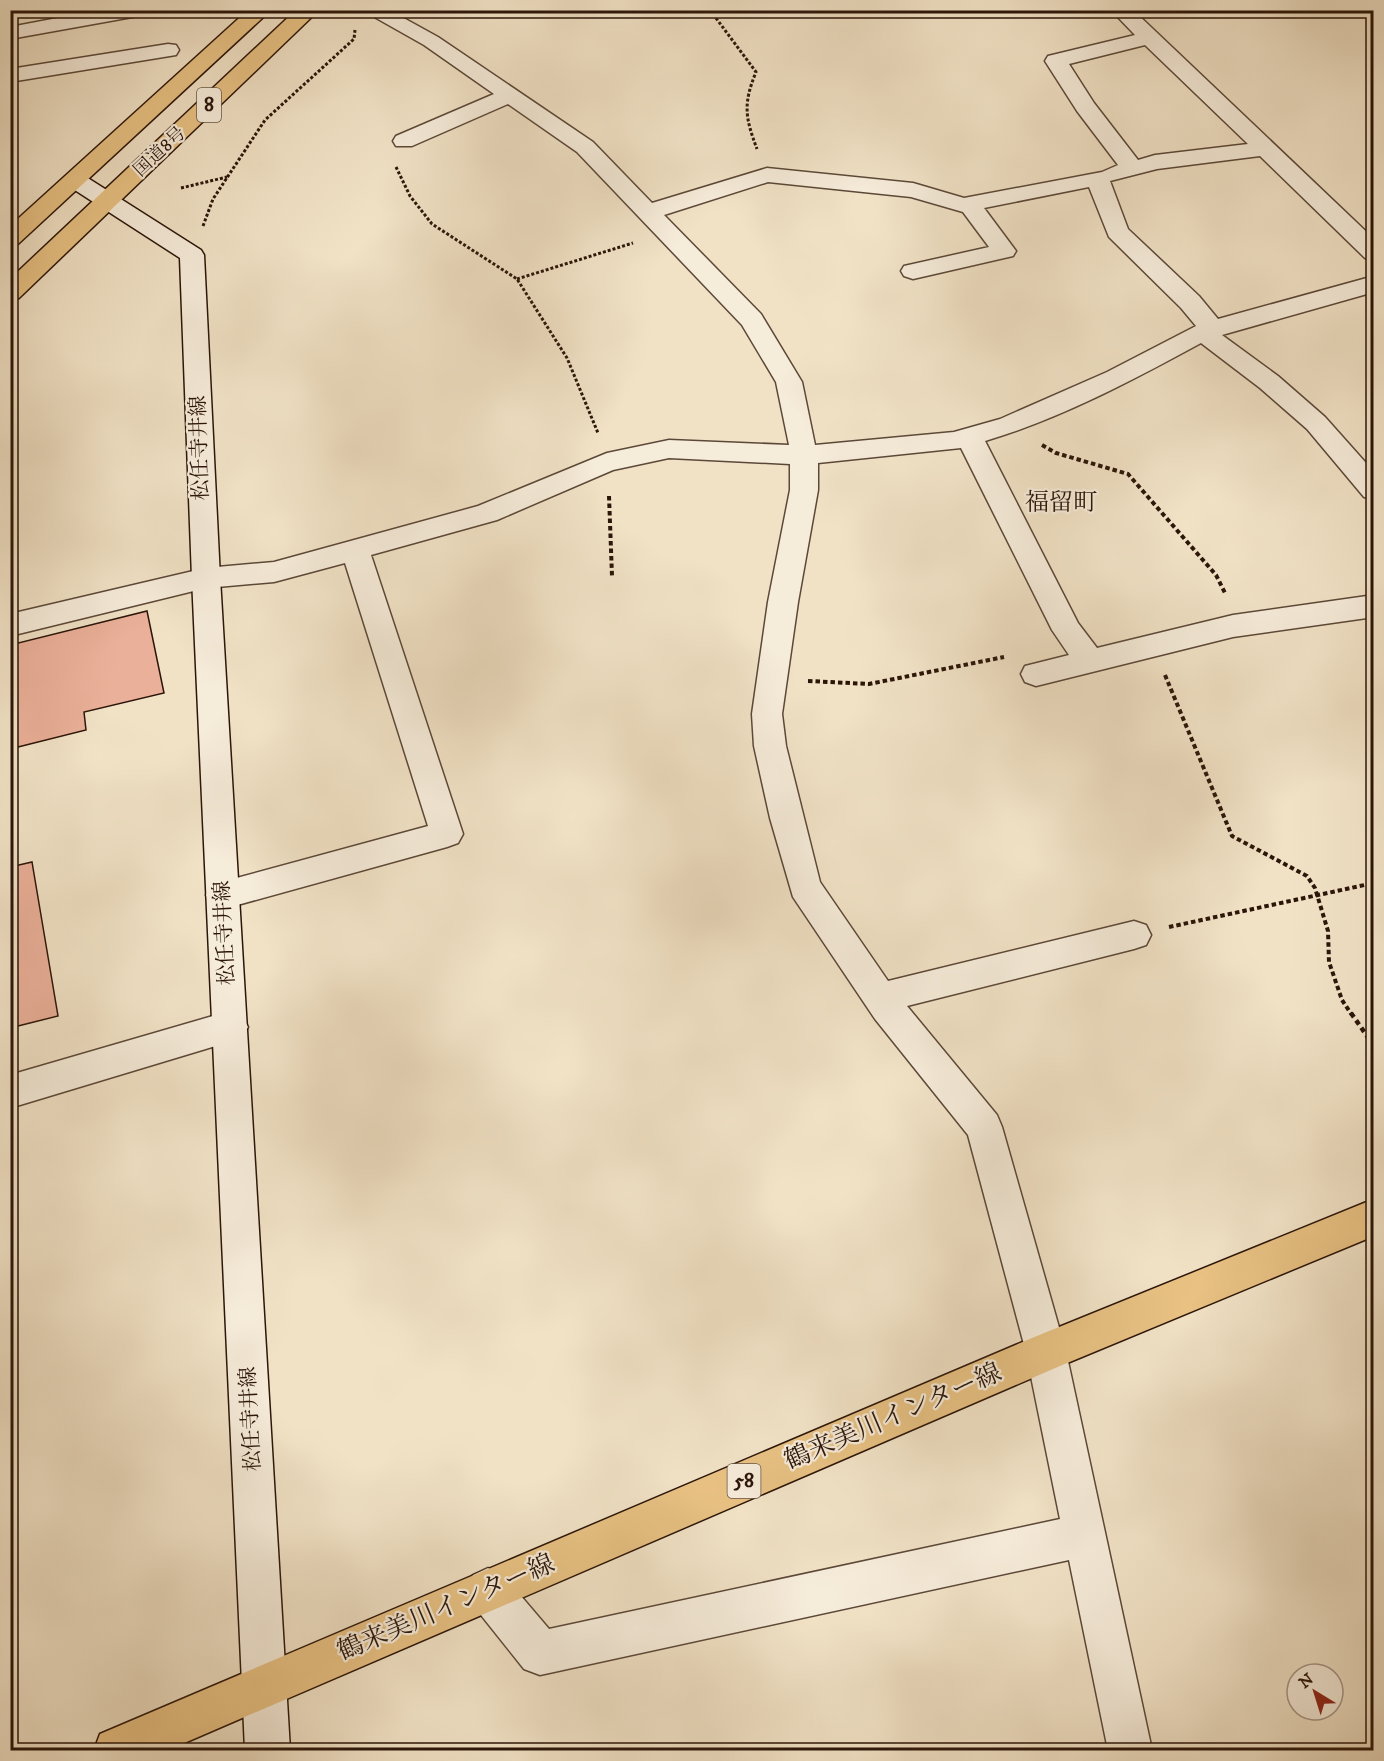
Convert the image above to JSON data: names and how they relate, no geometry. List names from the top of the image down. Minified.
{"streets":{"main road":["8","国道8号","鶴来美川インター線","58"],"street":["松任寺井線"]},"crossings":[["松任寺井線","鶴来美川インター線"]],"districts":["福留町"],"north":"top left"}
